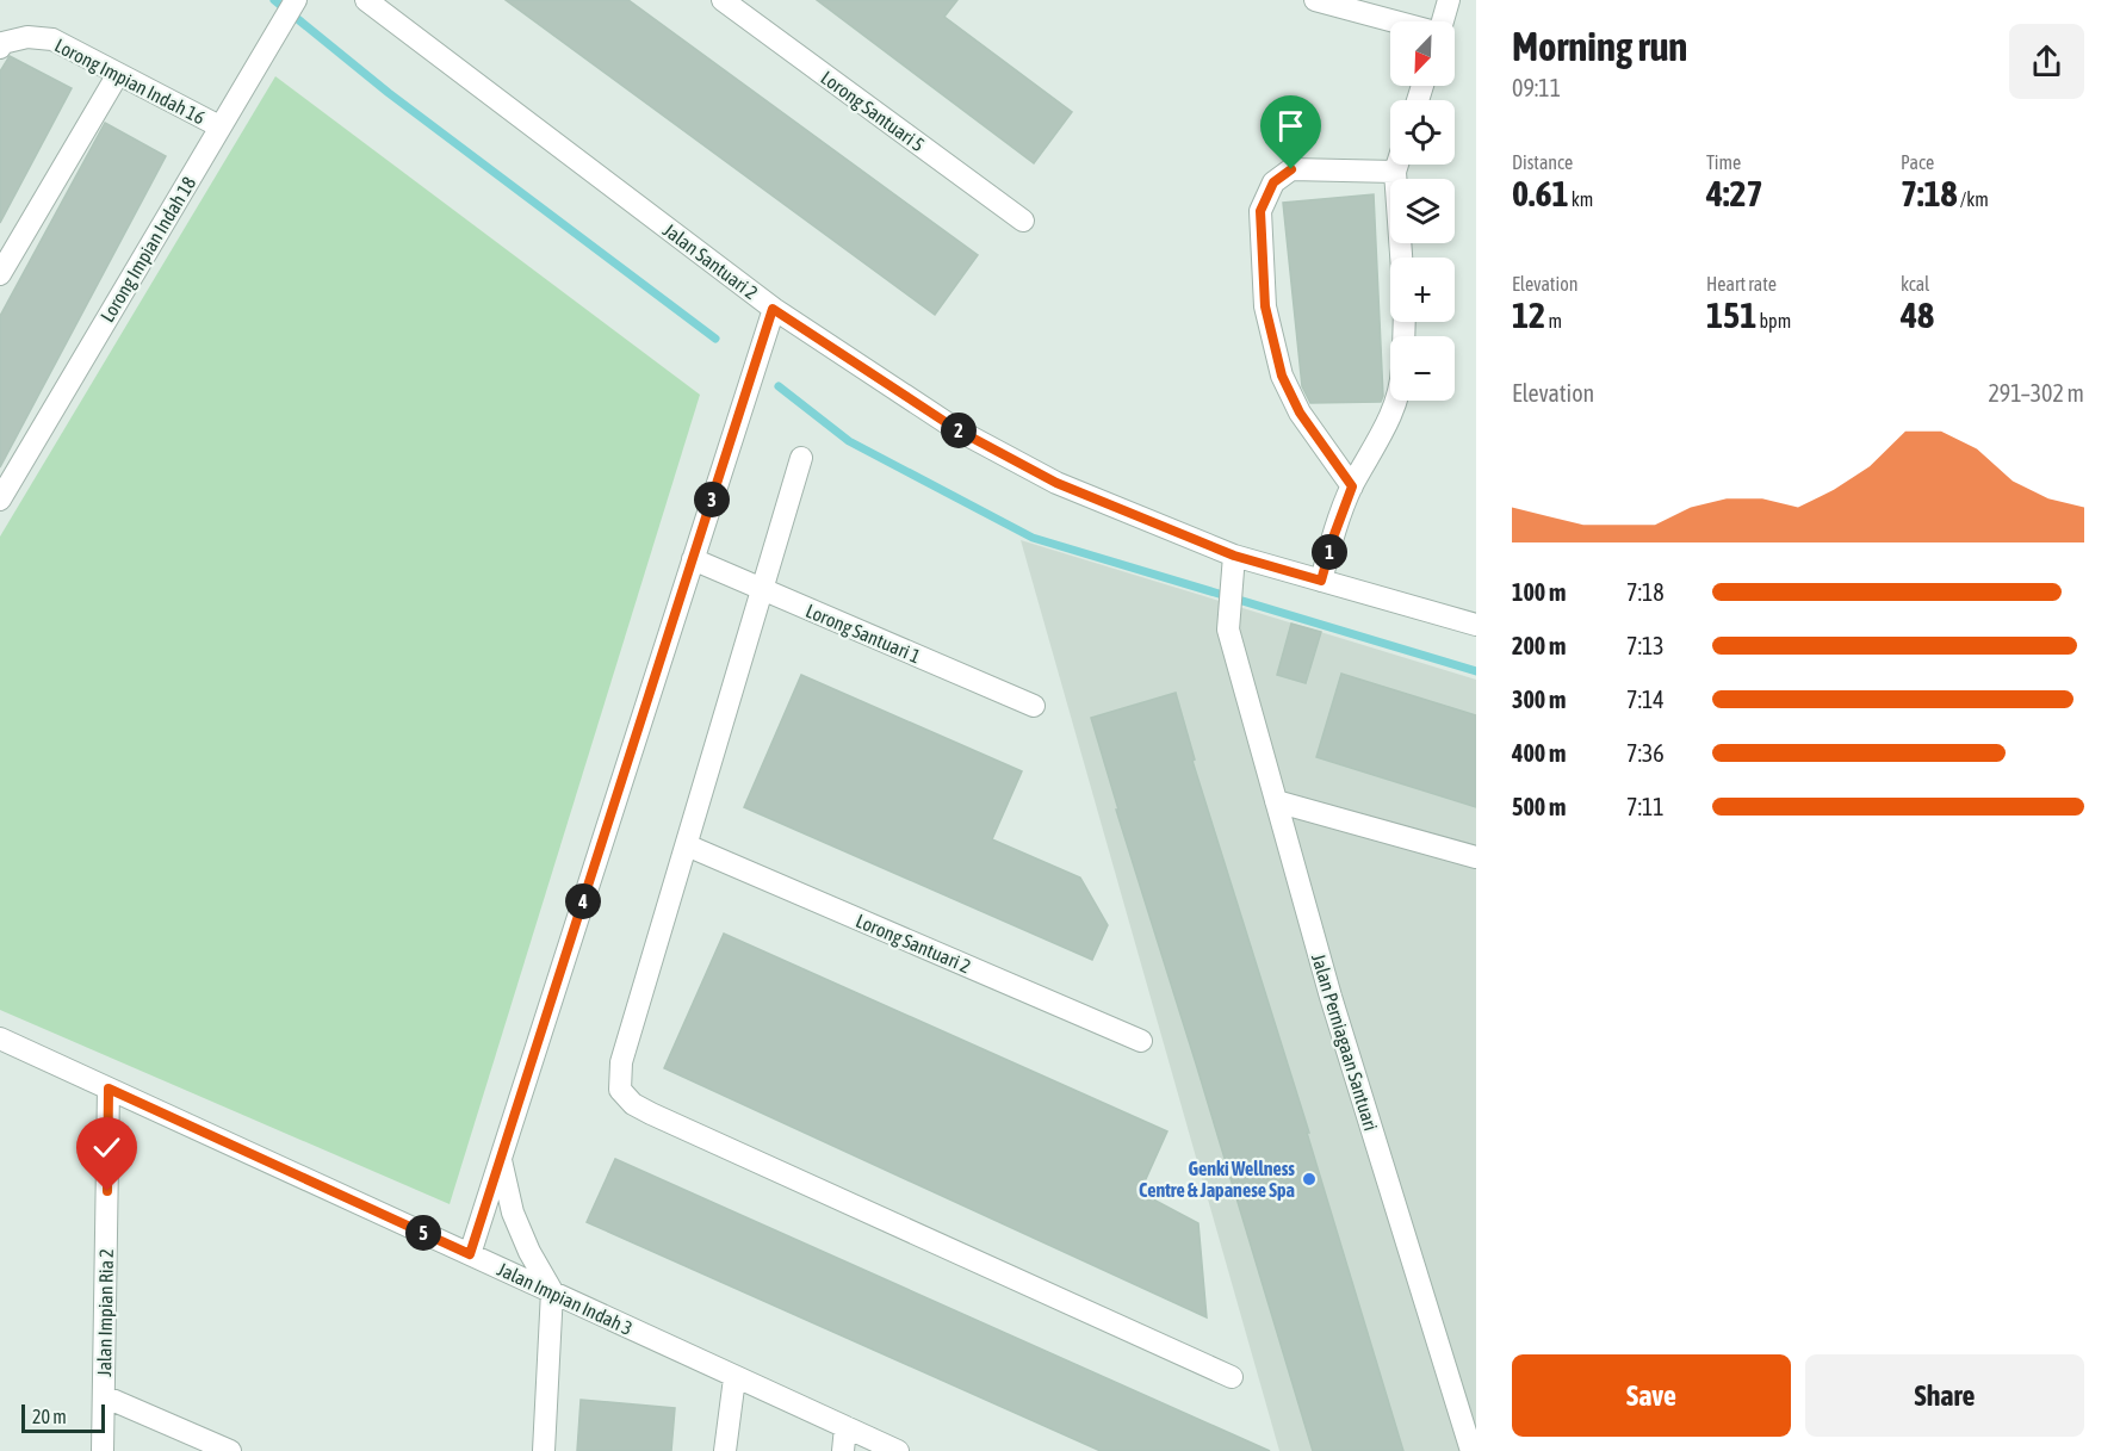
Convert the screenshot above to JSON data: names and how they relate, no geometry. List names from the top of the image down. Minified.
{"streets":{"street":["Lorong Impian Indah 16","Lorong Santuari 5","Lorong Impian Indah 18","Jalan Santuari 2","Lorong Santuari 1","Lorong Santuari 2","Jalan Perniagaan Santuari","Jalan Impian Indah 3","Jalan Impian Ria 2"]},"crossings":[["Lorong Impian Indah 16","Lorong Impian Indah 18"],["Jalan Santuari 2","Jalan Perniagaan Santuari"],["Jalan Impian Indah 3","Jalan Impian Ria 2"]],"places":["Genki Wellness Centre & Japanese Spa"],"scale_bar":"20 m","north":"bottom left","page":{"heading":["Morning run","09:11"],"map_buttons":["+","−"],"stats":[["Distance","0.61 km"],["Time","4:27"],["Pace","7:18 /km"],["Elevation","12 m"],["Heart rate","151 bpm"],["kcal","48"]],"chart":["Elevation","291–302 m"],"pins":["2","3","1","4","5"],"list":[{"name":"100 m","note":"7:18"},{"name":"200 m","note":"7:13"},{"name":"300 m","note":"7:14"},{"name":"400 m","note":"7:36"},{"name":"500 m","note":"7:11"}],"buttons":["Save","Share"],"scale":"20 m"}}
